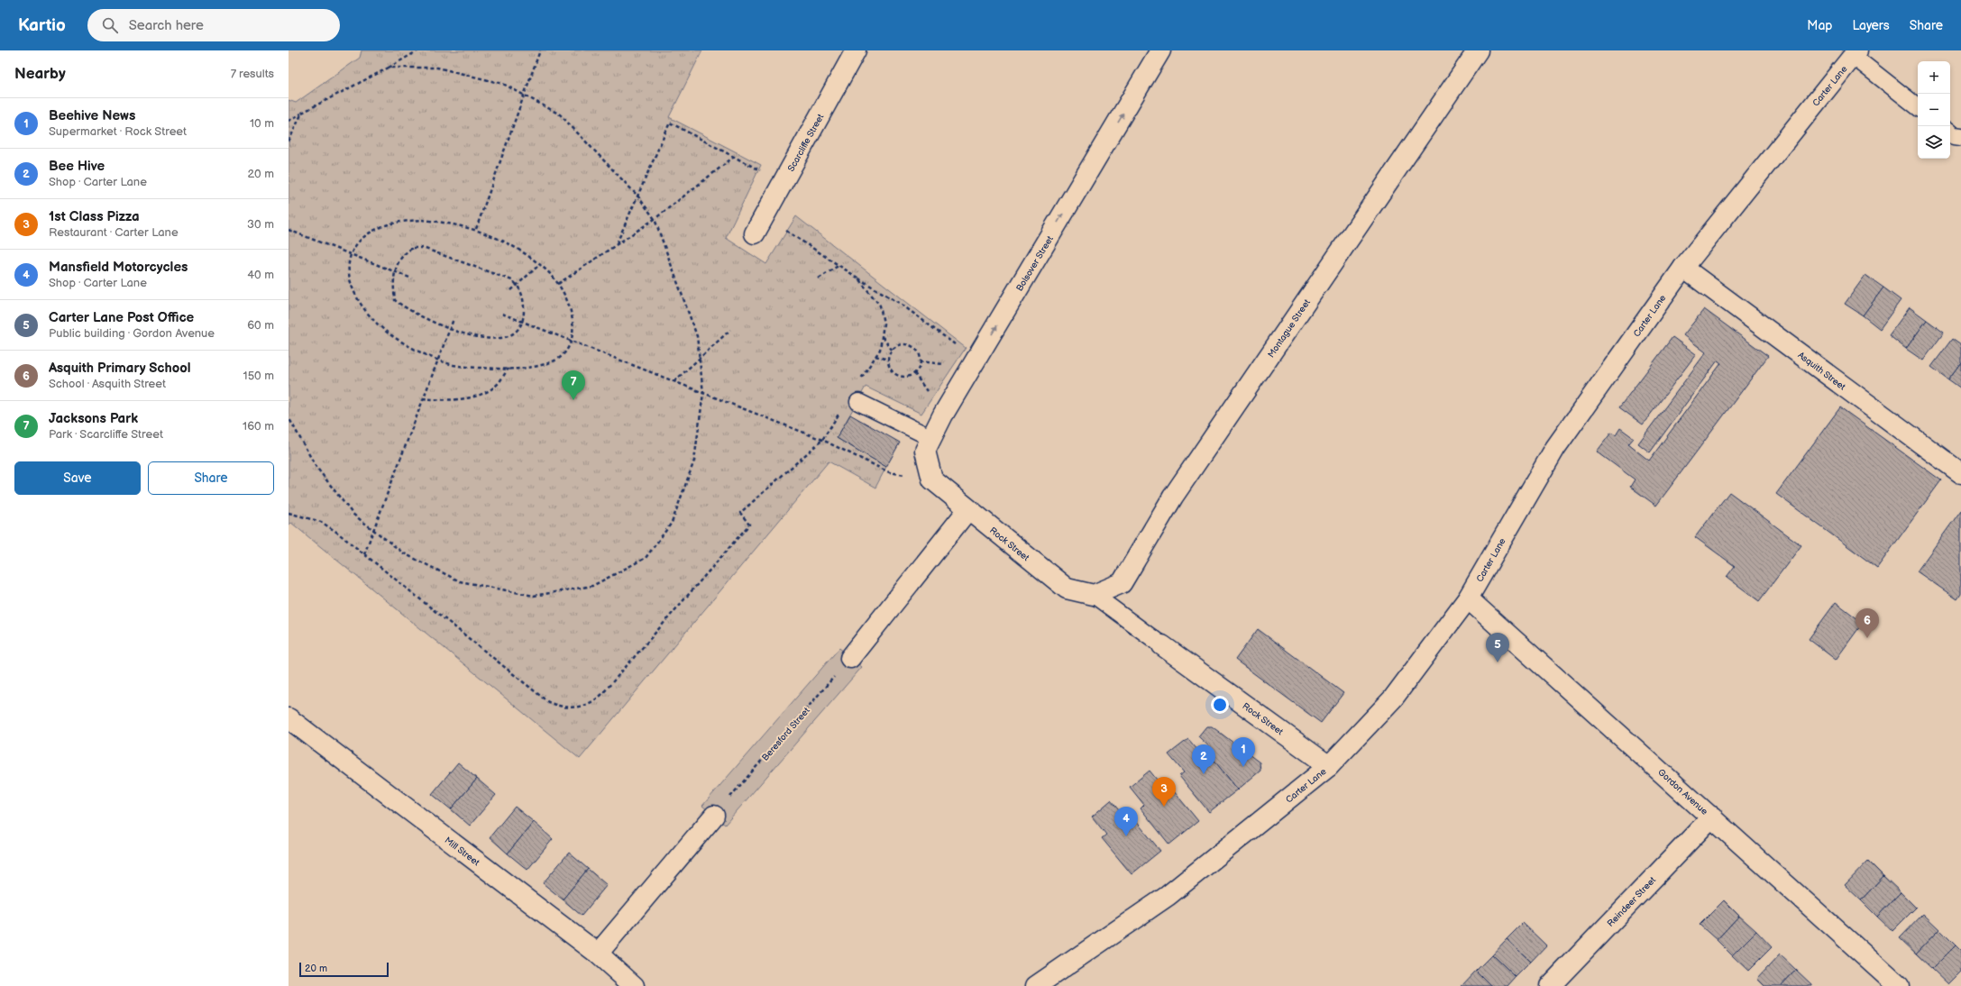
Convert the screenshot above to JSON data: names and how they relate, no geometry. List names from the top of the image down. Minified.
{"streets":{"street":["Carter Lane","Scarcliffe Street","Bolsover Street","Montague Street","Asquith Street","Rock Street","Gordon Avenue","Mill Street","Reindeer Street"],"path":["Beresford Street"]},"crossings":[["Carter Lane","Asquith Street"],["Carter Lane","Rock Street"],["Carter Lane","Gordon Avenue"],["Bolsover Street","Rock Street"],["Montague Street","Rock Street"],["Gordon Avenue","Reindeer Street"]],"one_way":["Bolsover Street"],"scale_bar":"20 m","page":{"header":"Kartio","search":"Search here","nav":["Map","Layers","Share"],"heading":["Nearby","7 results"],"map_buttons":["+","−"],"list":[{"mark":"1","name":"Beehive News","note":"Supermarket · Rock Street","value":"10 m"},{"mark":"2","name":"Bee Hive","note":"Shop · Carter Lane","value":"20 m"},{"mark":"3","name":"1st Class Pizza","note":"Restaurant · Carter Lane","value":"30 m"},{"mark":"4","name":"Mansfield Motorcycles","note":"Shop · Carter Lane","value":"40 m"},{"mark":"5","name":"Carter Lane Post Office","note":"Public building · Gordon Avenue","value":"60 m"},{"mark":"6","name":"Asquith Primary School","note":"School · Asquith Street","value":"150 m"},{"mark":"7","name":"Jacksons Park","note":"Park · Scarcliffe Street","value":"160 m"}],"pins":["7","6","5","1","2","3","4"],"buttons":["Save","Share"],"scale":"20 m"}}
